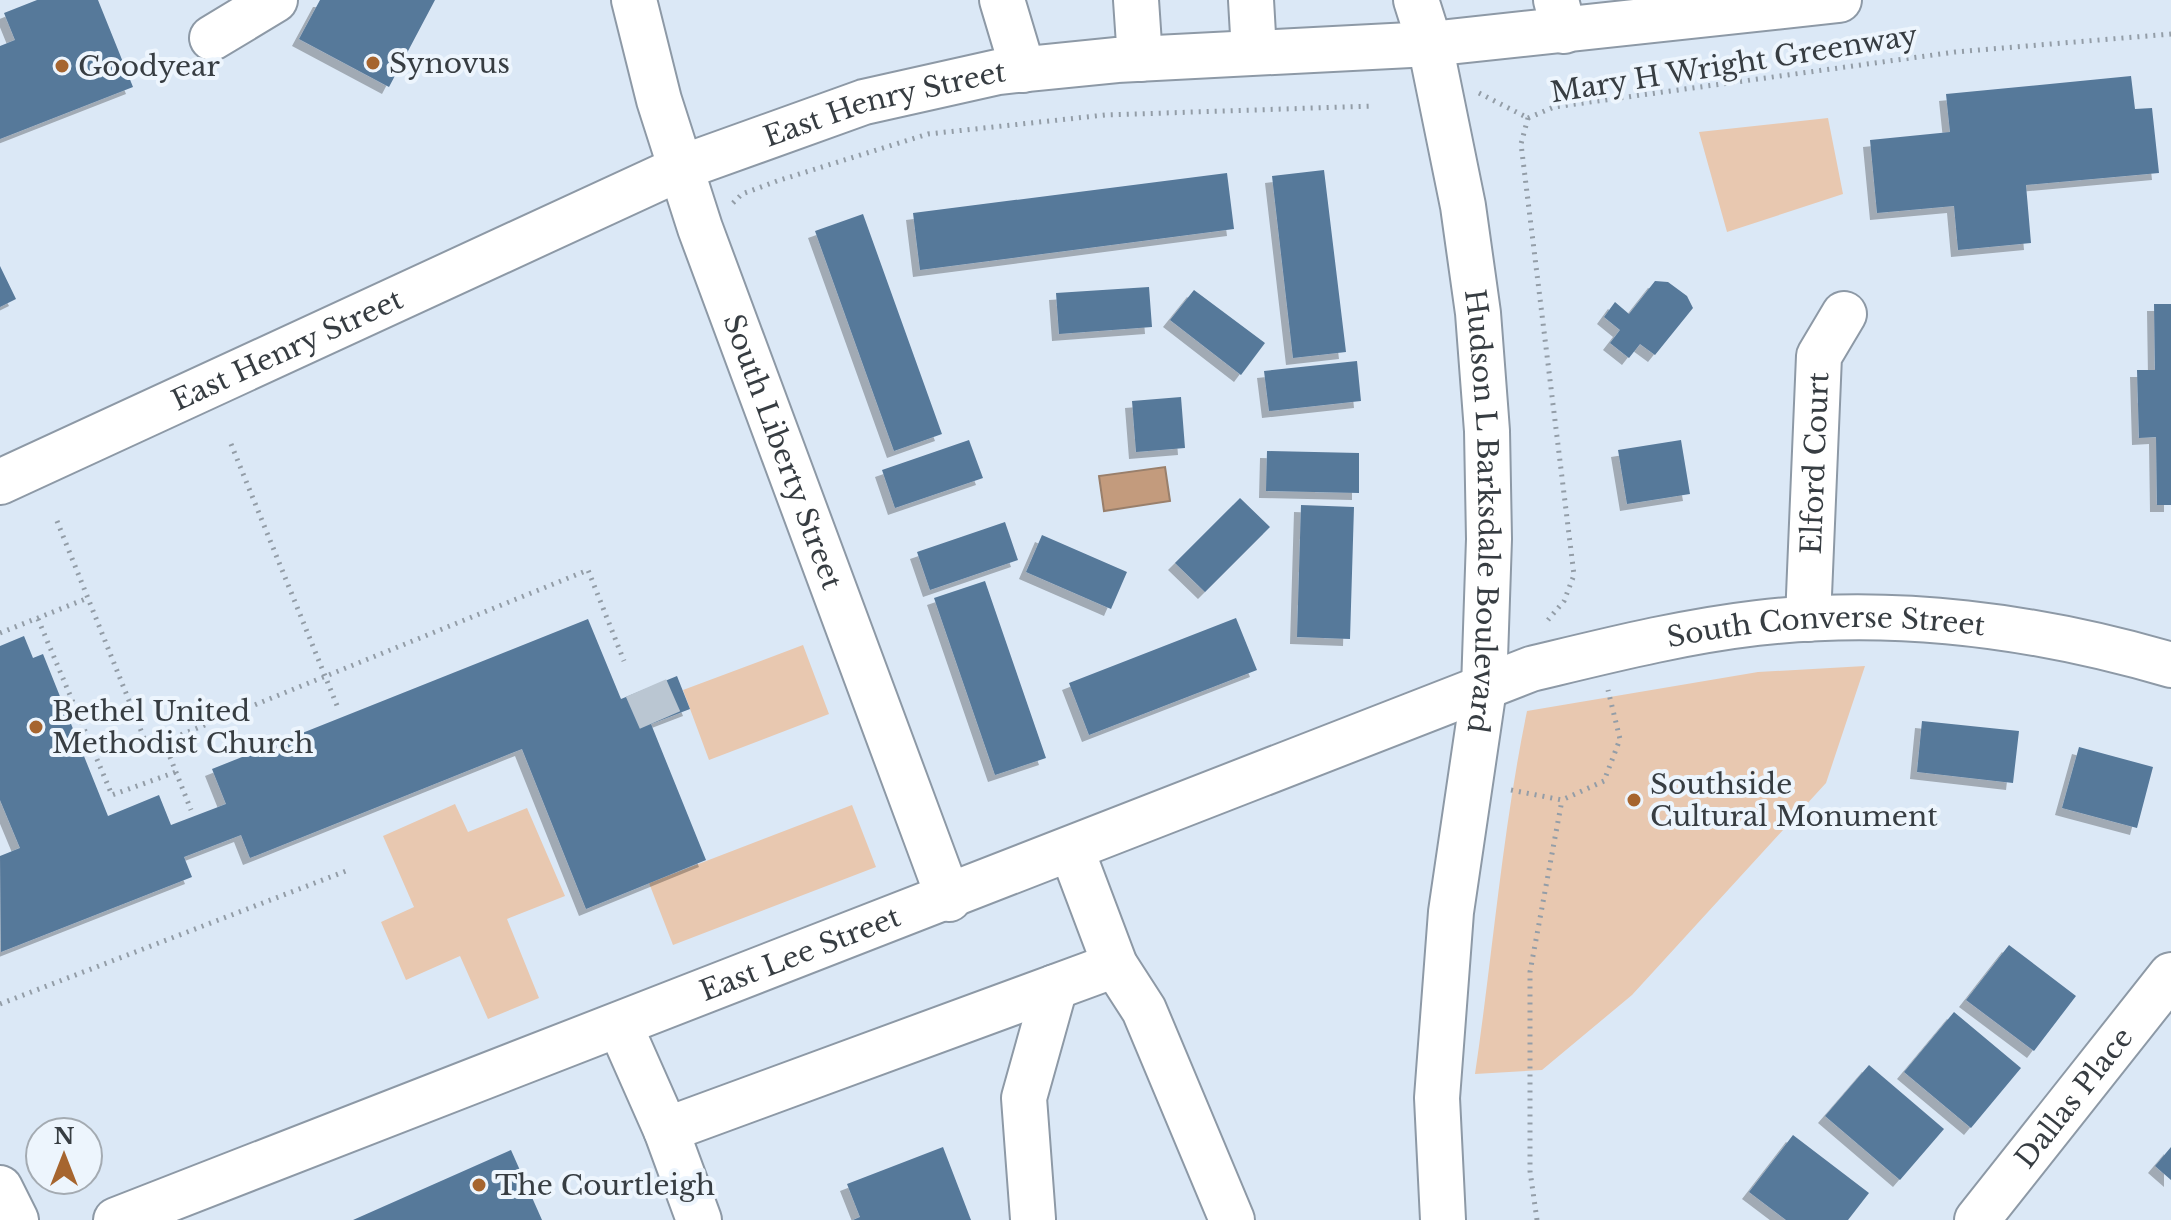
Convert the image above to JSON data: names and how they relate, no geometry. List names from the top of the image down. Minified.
{"streets":{"street":["East Henry Street","South Liberty Street","Elford Court","Hudson L Barksdale Boulevard","South Converse Street","East Lee Street","Dallas Place"],"path":["Mary H Wright Greenway"]},"crossings":[["East Henry Street","South Liberty Street"],["East Henry Street","Hudson L Barksdale Boulevard"],["South Liberty Street","East Lee Street"],["Elford Court","South Converse Street"],["Hudson L Barksdale Boulevard","South Converse Street"],["Hudson L Barksdale Boulevard","East Lee Street"],["South Converse Street","East Lee Street"]],"places":["Synovus","Goodyear","Bethel United Methodist Church","Southside Cultural Monument","The Courtleigh"],"north":"top"}
